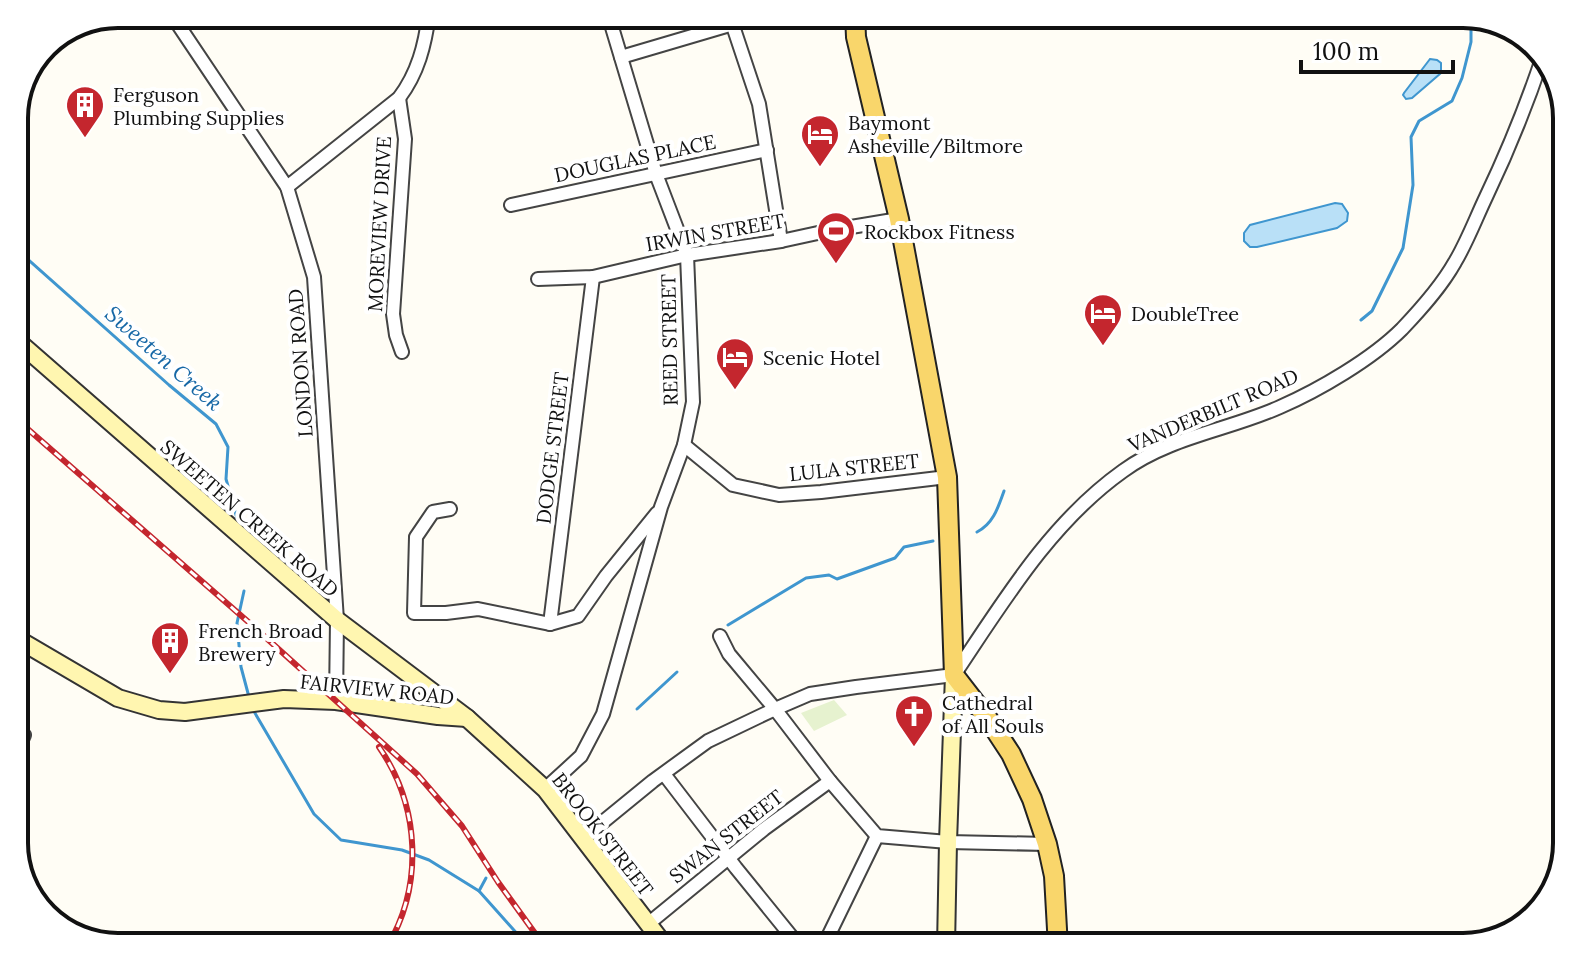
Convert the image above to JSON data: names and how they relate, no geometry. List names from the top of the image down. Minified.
{"streets":{"main road":["SWEETEN CREEK ROAD","FAIRVIEW ROAD","BROOK STREET"],"street":["DOUGLAS PLACE","MOREVIEW DRIVE","IRWIN STREET","REED STREET","LONDON ROAD","VANDERBILT ROAD","DODGE STREET","LULA STREET","SWAN STREET"]},"crossings":[["DOUGLAS PLACE","REED STREET"],["IRWIN STREET","REED STREET"],["IRWIN STREET","DODGE STREET"],["REED STREET","LULA STREET"],["REED STREET","BROOK STREET"],["LONDON ROAD","SWEETEN CREEK ROAD"],["LONDON ROAD","FAIRVIEW ROAD"],["SWEETEN CREEK ROAD","FAIRVIEW ROAD"],["SWEETEN CREEK ROAD","BROOK STREET"],["FAIRVIEW ROAD","BROOK STREET"],["BROOK STREET","SWAN STREET"]],"water":["Sweeten Creek"],"places":{"building":["Ferguson Plumbing Supplies","French Broad Brewery"],"hotel":["Baymont Asheville/Biltmore","DoubleTree","Scenic Hotel"],"sports":["Rockbox Fitness"],"church":["Cathedral of All Souls"]},"scale_bar":"100 m"}
